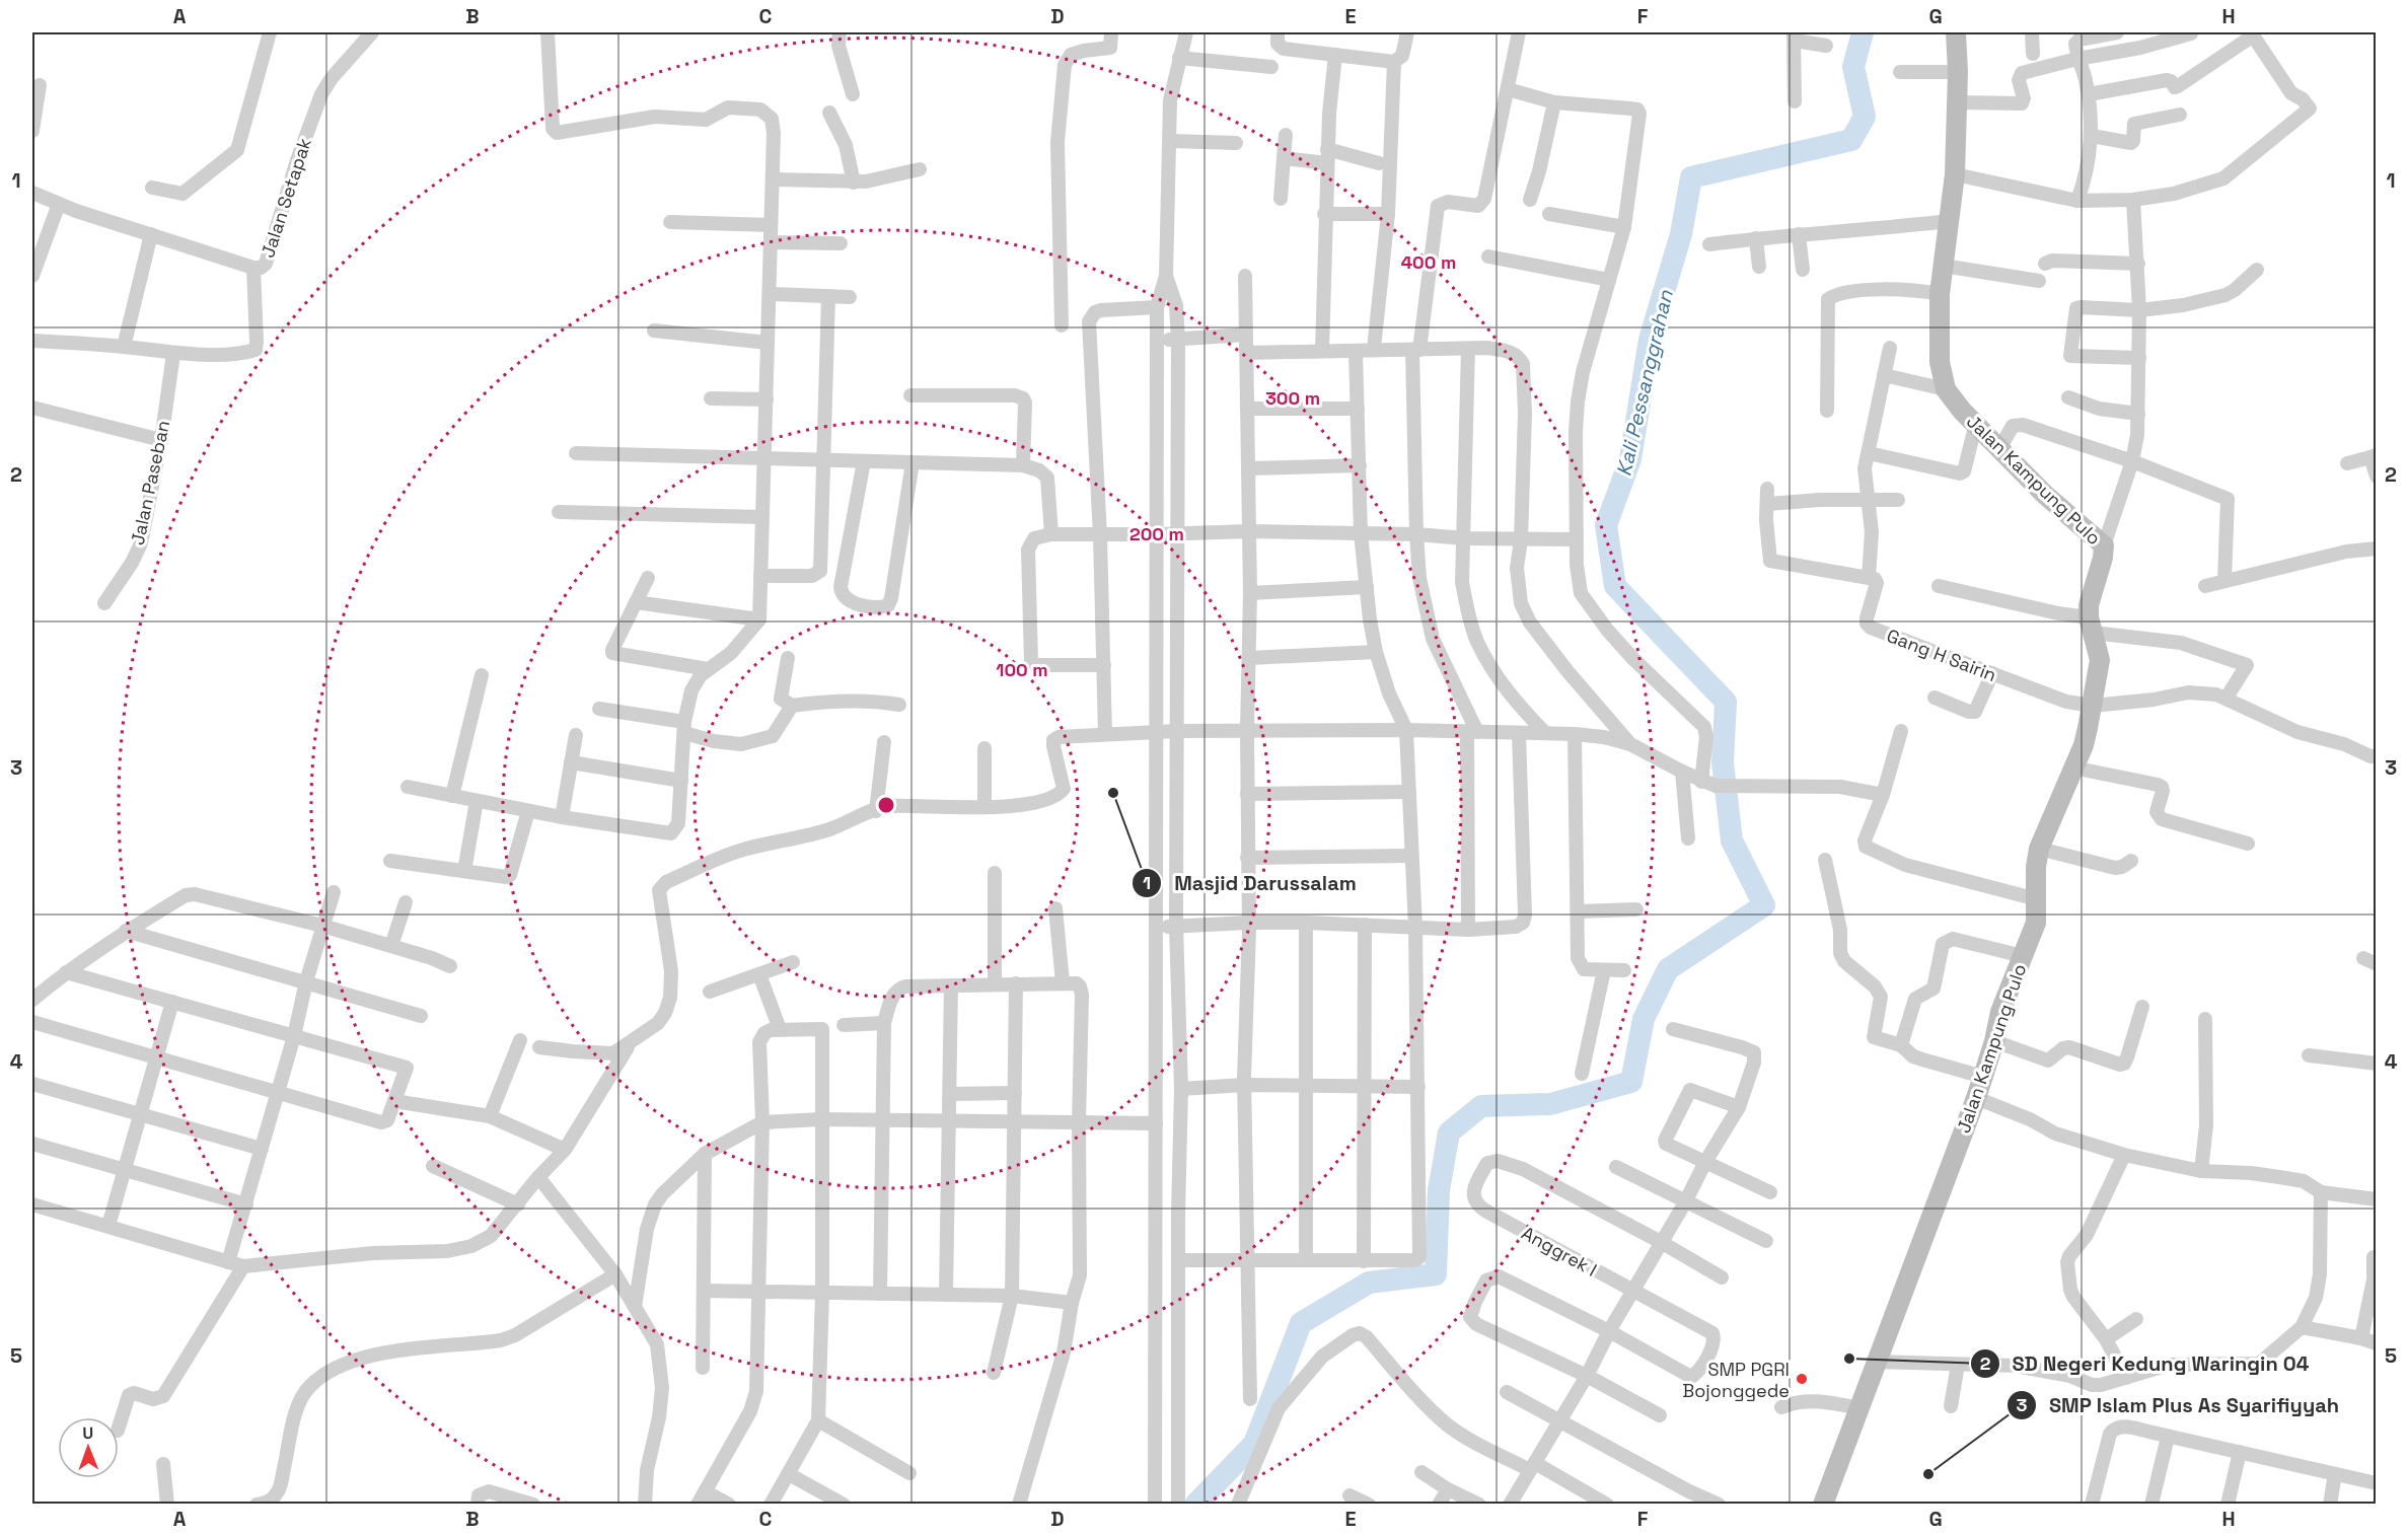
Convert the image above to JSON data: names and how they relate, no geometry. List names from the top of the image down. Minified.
{"streets":{"street":["Jalan Setapak","Jalan Kampung Pulo","Jalan Paseban","Gang H Sairin","Anggrek I"]},"crossings":[["Jalan Kampung Pulo","Gang H Sairin"]],"water":["Kali Pessanggrahan"],"places":["Masjid Darussalam","SD Negeri Kedung Waringin 04","SMP PGRI Bojonggede","SMP Islam Plus As Syarifiyyah"],"north":"top","grid":{"columns":["A","B","C","D","E","F","G","H"],"rows":["1","2","3","4","5"]},"rings":["400 m","300 m","200 m","100 m"]}
